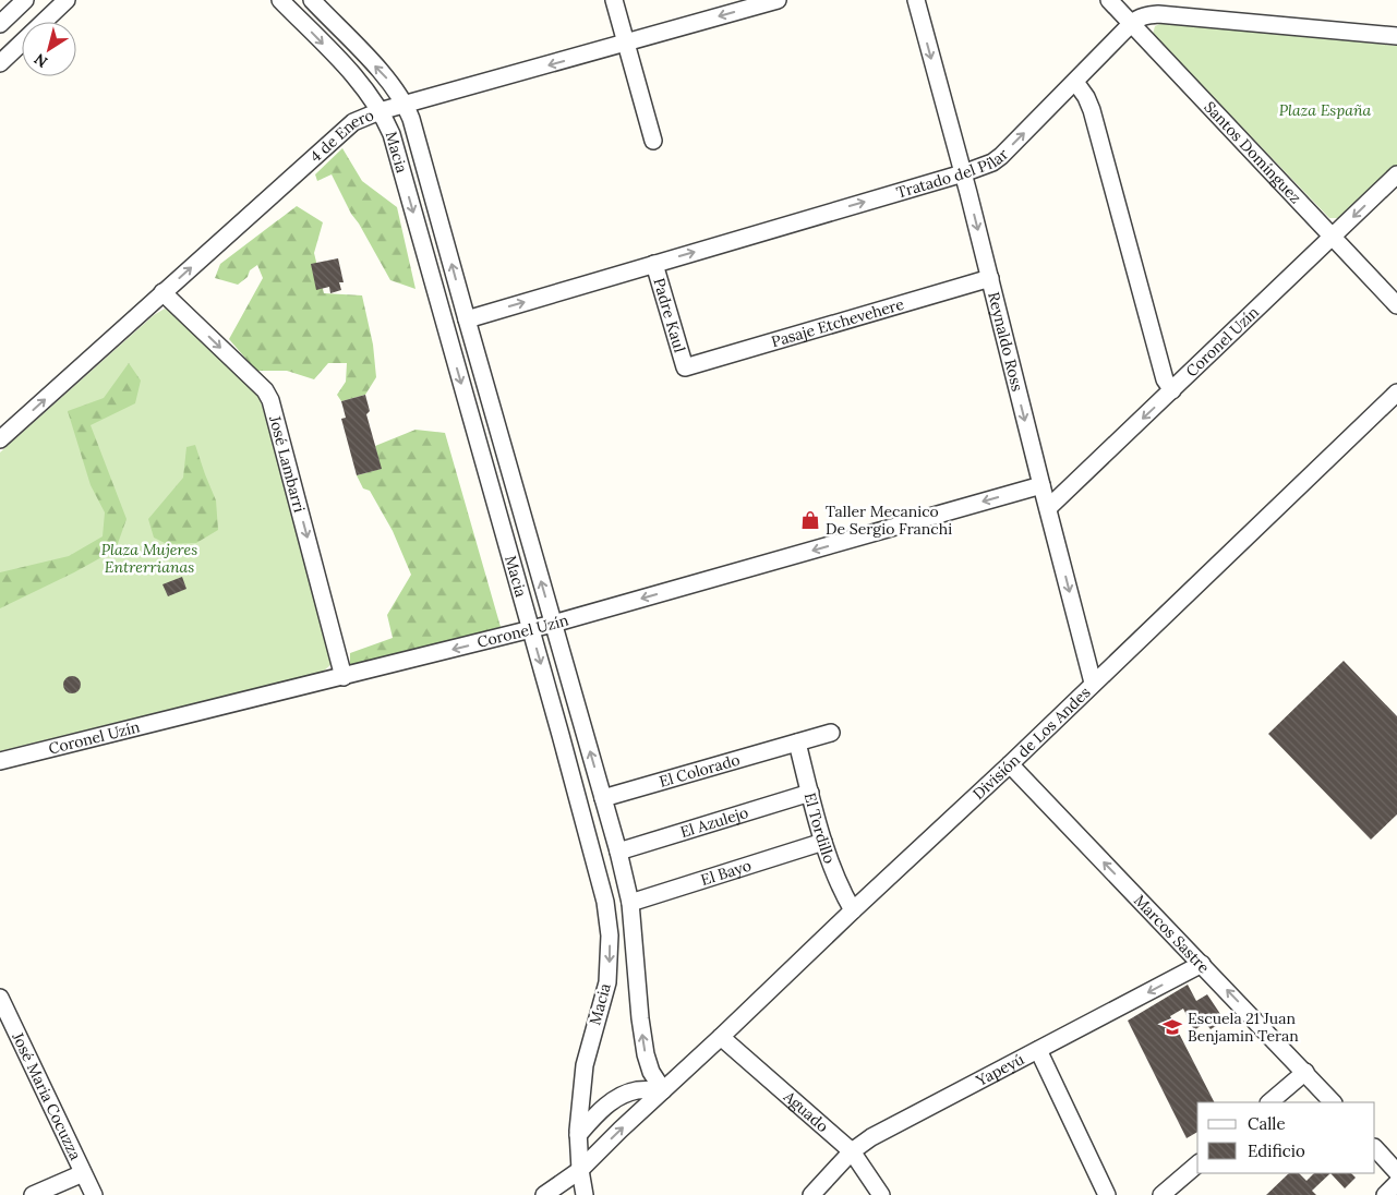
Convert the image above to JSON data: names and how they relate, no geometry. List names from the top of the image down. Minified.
{"streets":{"street":["4 de Enero","Macia","Santos Domínguez","Tratado del Pilar","Padre Kaul","Pasaje Etchevehere","Reynaldo Ross","Coronel Uzín","José Lambarri","División de Los Andes","El Colorado","El Azulejo","El Tordillo","El Bayo","Marcos Sastre","Yapeyú","José Maria Cocuzza","Aguado"]},"crossings":[["4 de Enero","Macia"],["4 de Enero","José Lambarri"],["Macia","Tratado del Pilar"],["Macia","Coronel Uzín"],["Macia","División de Los Andes"],["Macia","El Colorado"],["Macia","El Azulejo"],["Macia","El Bayo"],["Santos Domínguez","Tratado del Pilar"],["Santos Domínguez","Coronel Uzín"],["Tratado del Pilar","Padre Kaul"],["Tratado del Pilar","Reynaldo Ross"],["Padre Kaul","Pasaje Etchevehere"],["Pasaje Etchevehere","Reynaldo Ross"],["Reynaldo Ross","Coronel Uzín"],["Reynaldo Ross","División de Los Andes"],["Coronel Uzín","José Lambarri"],["División de Los Andes","El Tordillo"],["División de Los Andes","Marcos Sastre"],["División de Los Andes","Aguado"],["El Colorado","El Tordillo"],["El Azulejo","El Tordillo"],["El Tordillo","El Bayo"],["Marcos Sastre","Yapeyú"],["Yapeyú","Aguado"]],"one_way":["Tratado del Pilar","Coronel Uzín","José Lambarri","Marcos Sastre","Yapeyú"],"parks":["Plaza España","Plaza Mujeres Entrerrianas"],"places":{"shop":["Taller Mecanico De Sergio Franchi"],"school or university":["Escuela 21 Juan Benjamin Teran"]},"legend":["Calle","Edificio"],"north":"bottom left"}
